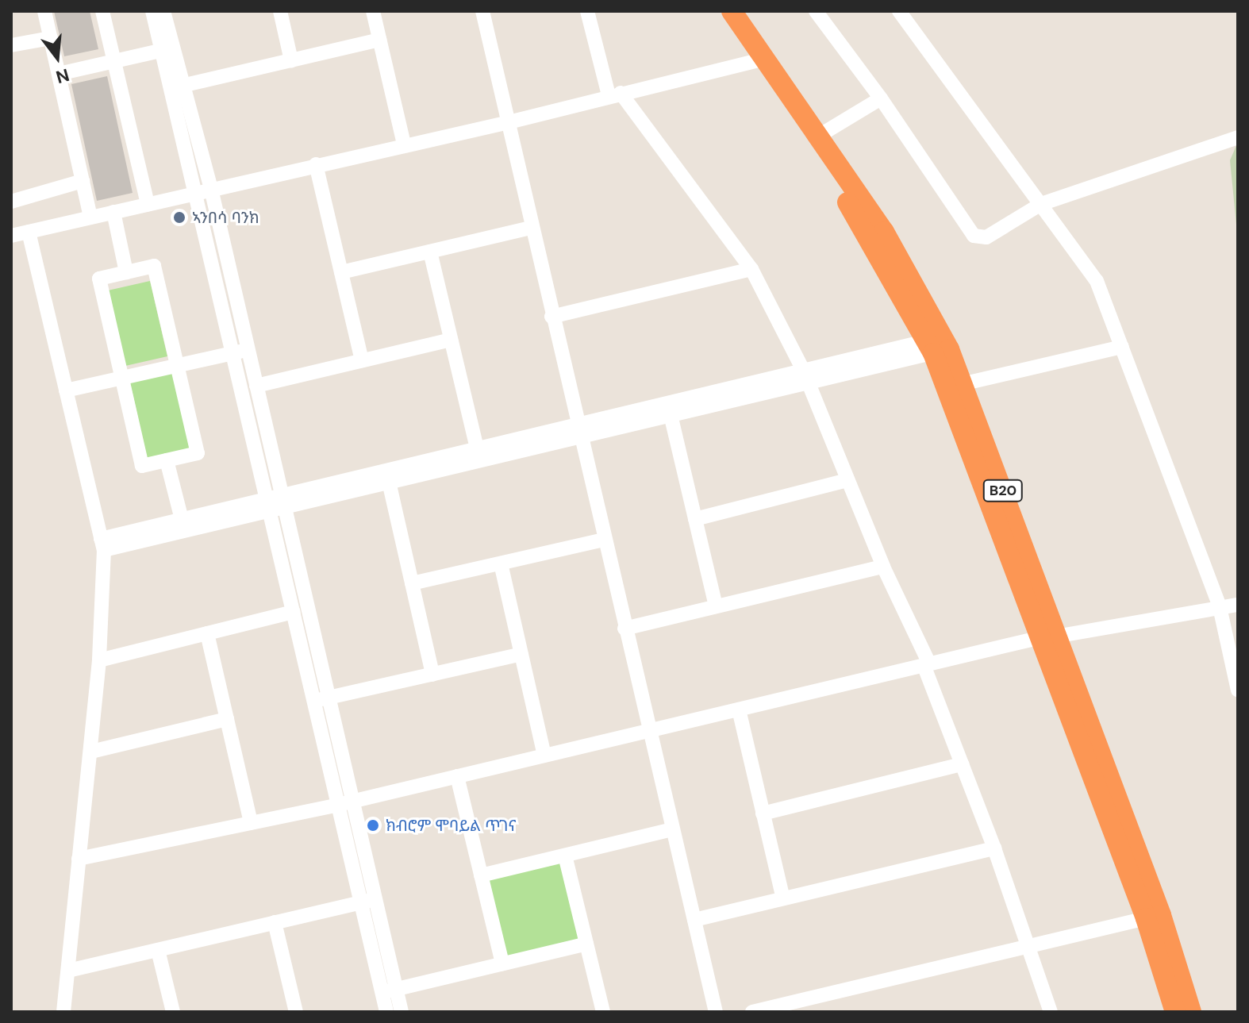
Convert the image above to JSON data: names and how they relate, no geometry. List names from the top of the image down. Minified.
{"streets":{"highway":["B20"]},"places":["ኣንበሳ ባንክ","ክብሮም ሞባይል ጥገና"],"north":"bottom"}
